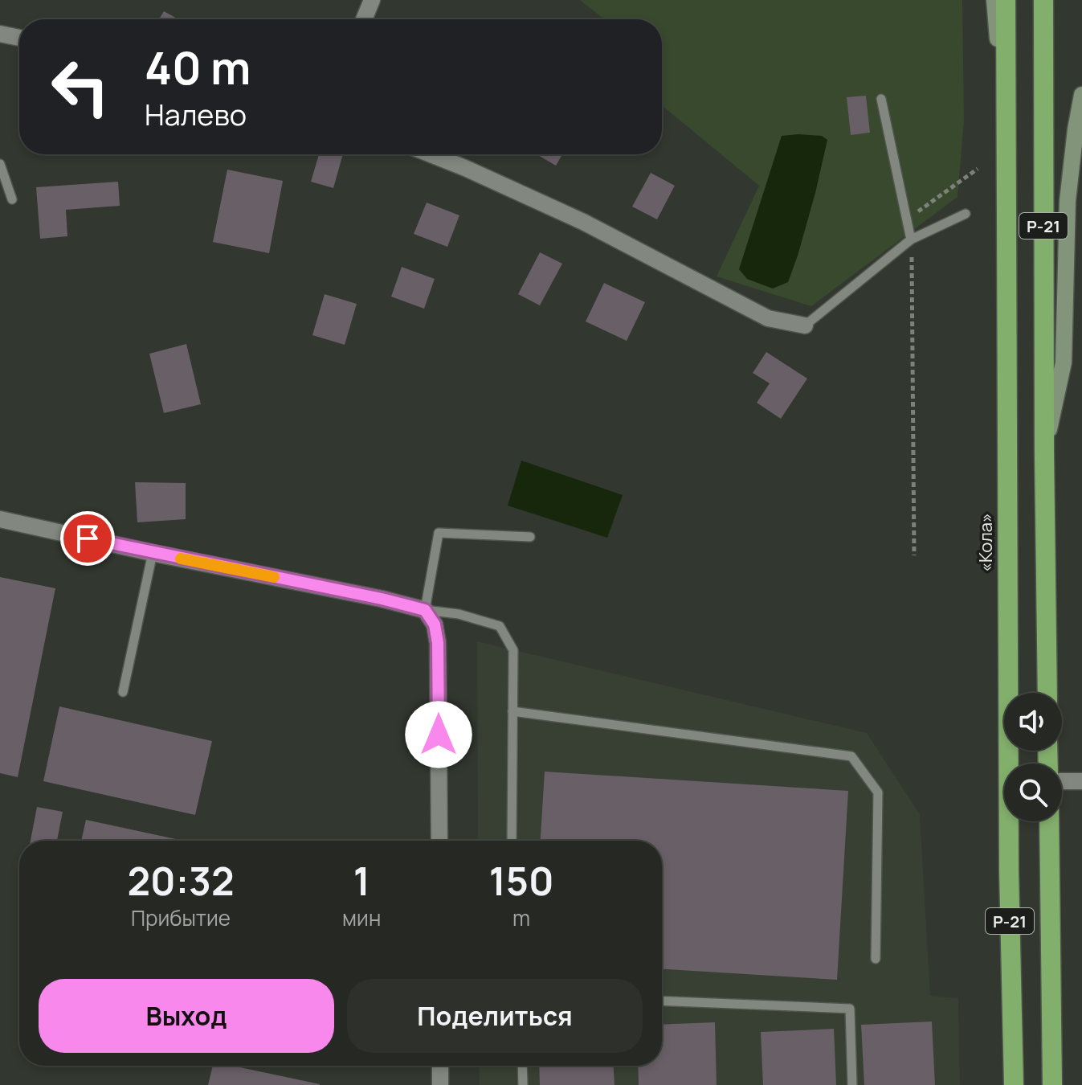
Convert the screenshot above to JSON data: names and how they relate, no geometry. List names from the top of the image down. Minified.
{"streets":{"highway":["Р-21","«Кола»"]},"page":{"turn":["40 m","Налево"],"eta":["20:32","Прибытие","1","мин","150","m"],"buttons":["Выход","Поделиться"]}}
